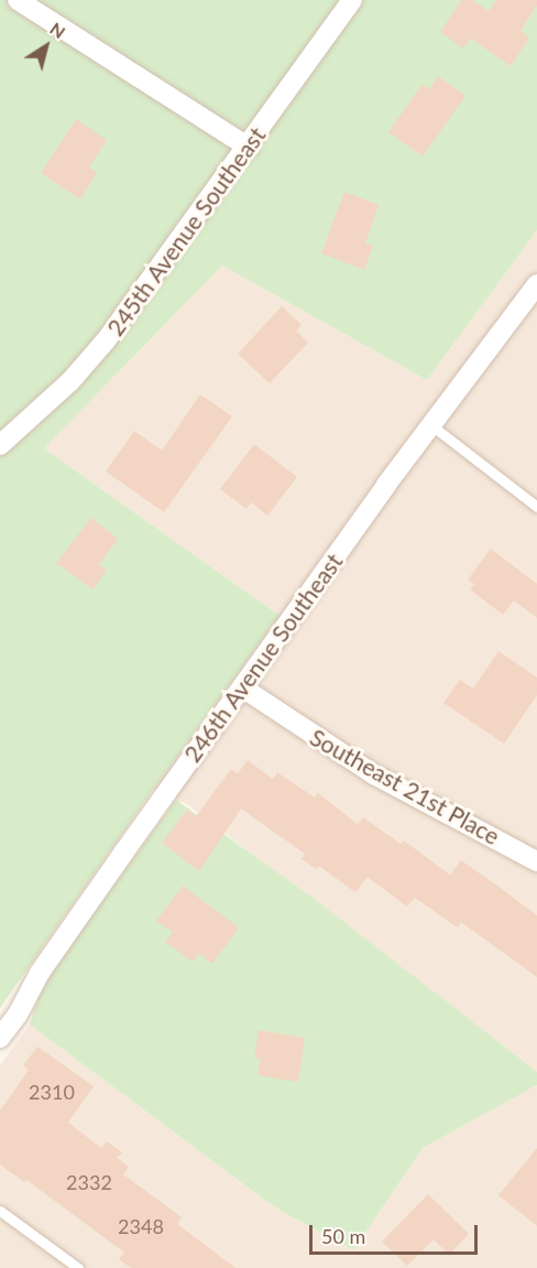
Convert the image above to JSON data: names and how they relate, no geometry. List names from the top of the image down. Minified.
{"streets":{"street":["245th Avenue Southeast","246th Avenue Southeast","Southeast 21st Place"]},"crossings":[["246th Avenue Southeast","Southeast 21st Place"]],"house_numbers":["2310","2332","2348"],"scale_bar":"50 m","north":"top right"}
